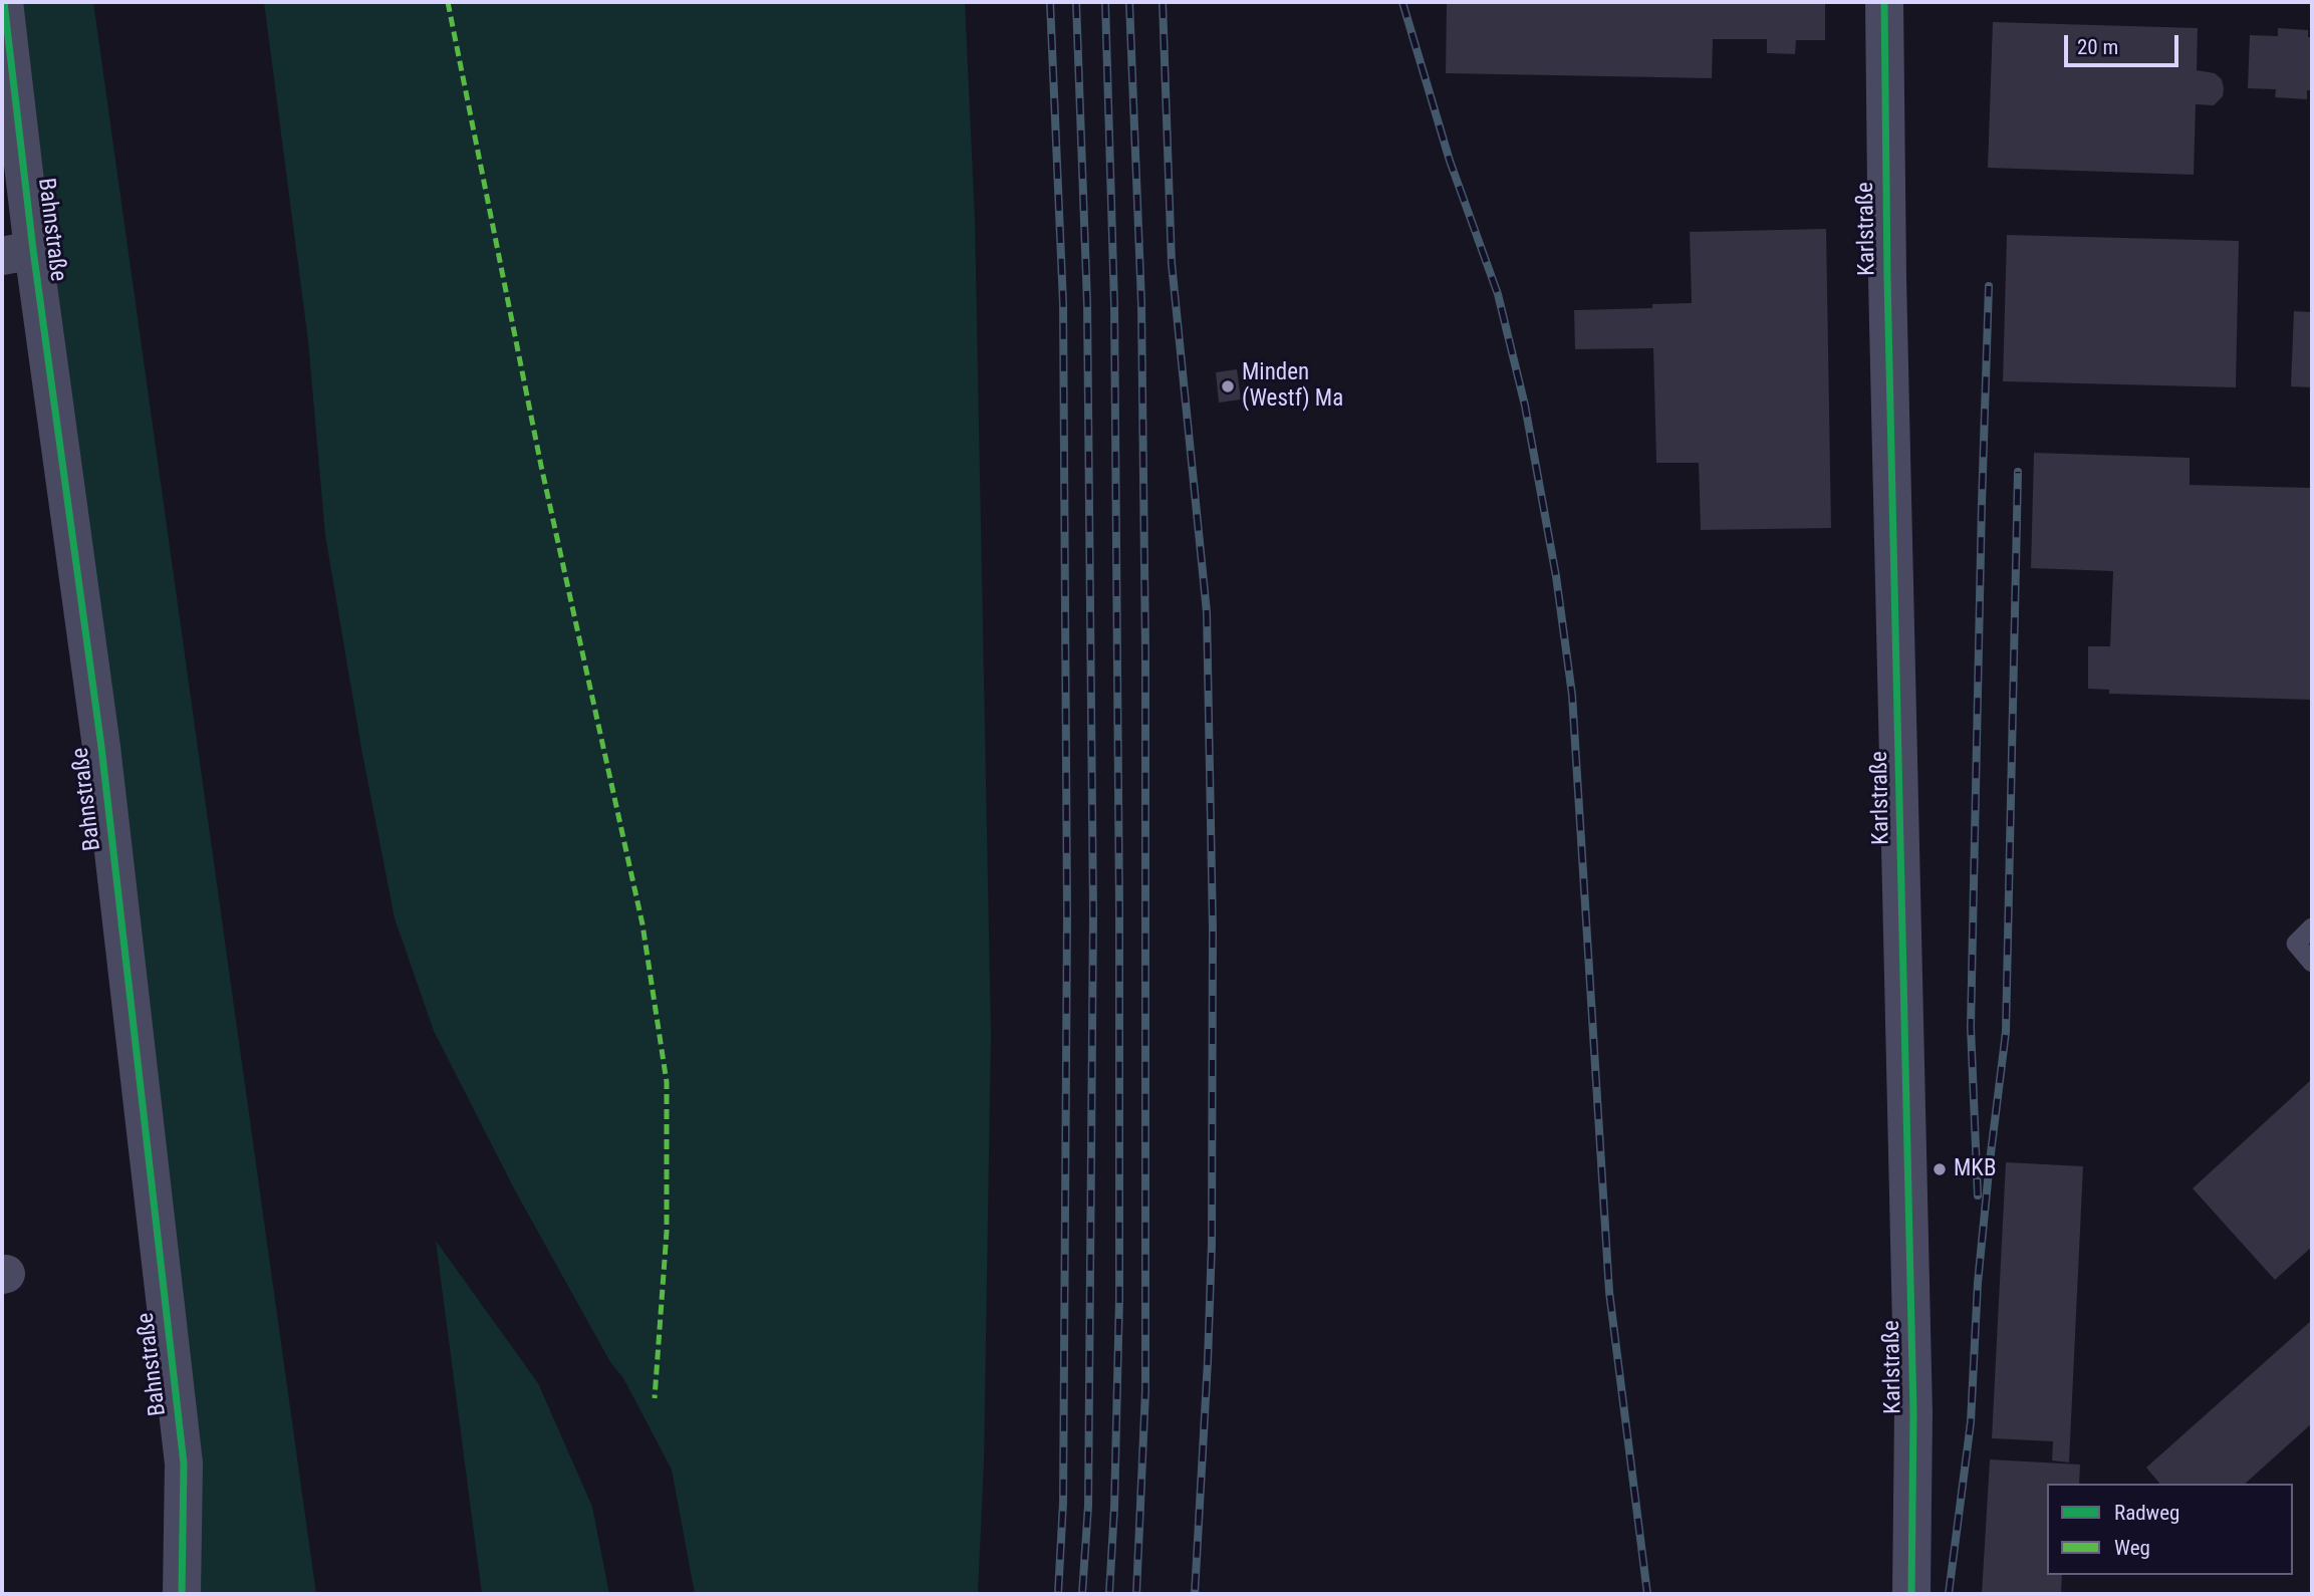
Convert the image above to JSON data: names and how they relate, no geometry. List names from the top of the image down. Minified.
{"streets":{"street":["Karlstraße","Bahnstraße"]},"places":["Minden (Westf) Ma","MKB"],"legend":["Radweg","Weg"],"scale_bar":"20 m"}
